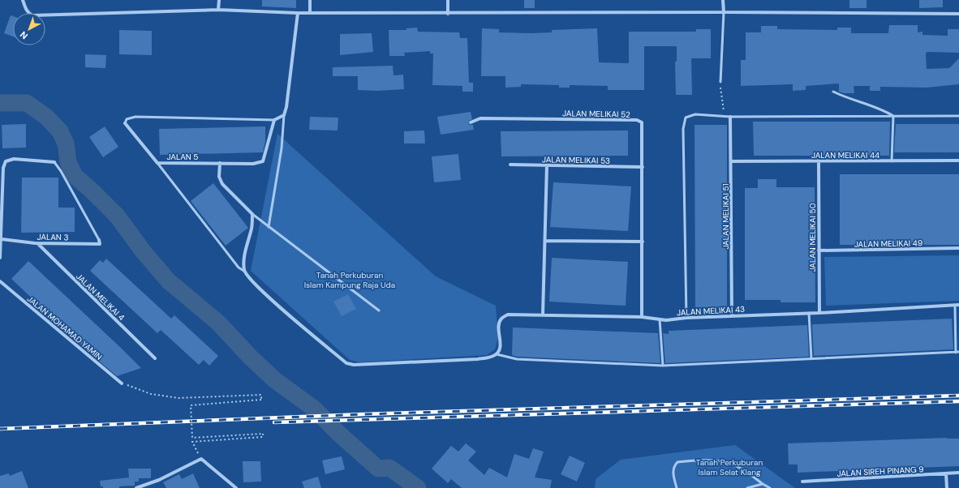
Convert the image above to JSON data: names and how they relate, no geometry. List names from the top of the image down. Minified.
{"streets":{"street":["JALAN MELIKAI 52","JALAN MELIKAI 44","JALAN 5","JALAN MELIKAI 53","JALAN MELIKAI 51","JALAN 3","JALAN MELIKAI 50","JALAN MELIKAI 49","JALAN MELIKAI 4","JALAN MELIKAI 43","JALAN MOHAMAD YAMIN","JALAN SIREH PINANG 9"]},"crossings":[["JALAN MELIKAI 52","JALAN MELIKAI 53"],["JALAN MELIKAI 52","JALAN MELIKAI 43"],["JALAN MELIKAI 44","JALAN MELIKAI 51"],["JALAN MELIKAI 44","JALAN MELIKAI 50"],["JALAN MELIKAI 51","JALAN MELIKAI 43"],["JALAN 3","JALAN MELIKAI 4"],["JALAN MELIKAI 50","JALAN MELIKAI 49"],["JALAN MELIKAI 50","JALAN MELIKAI 43"]],"parks":["Tanah Perkuburan Islam Kampung Raja Uda","Tanah Perkuburan Islam Selat Klang"],"north":"bottom left"}
